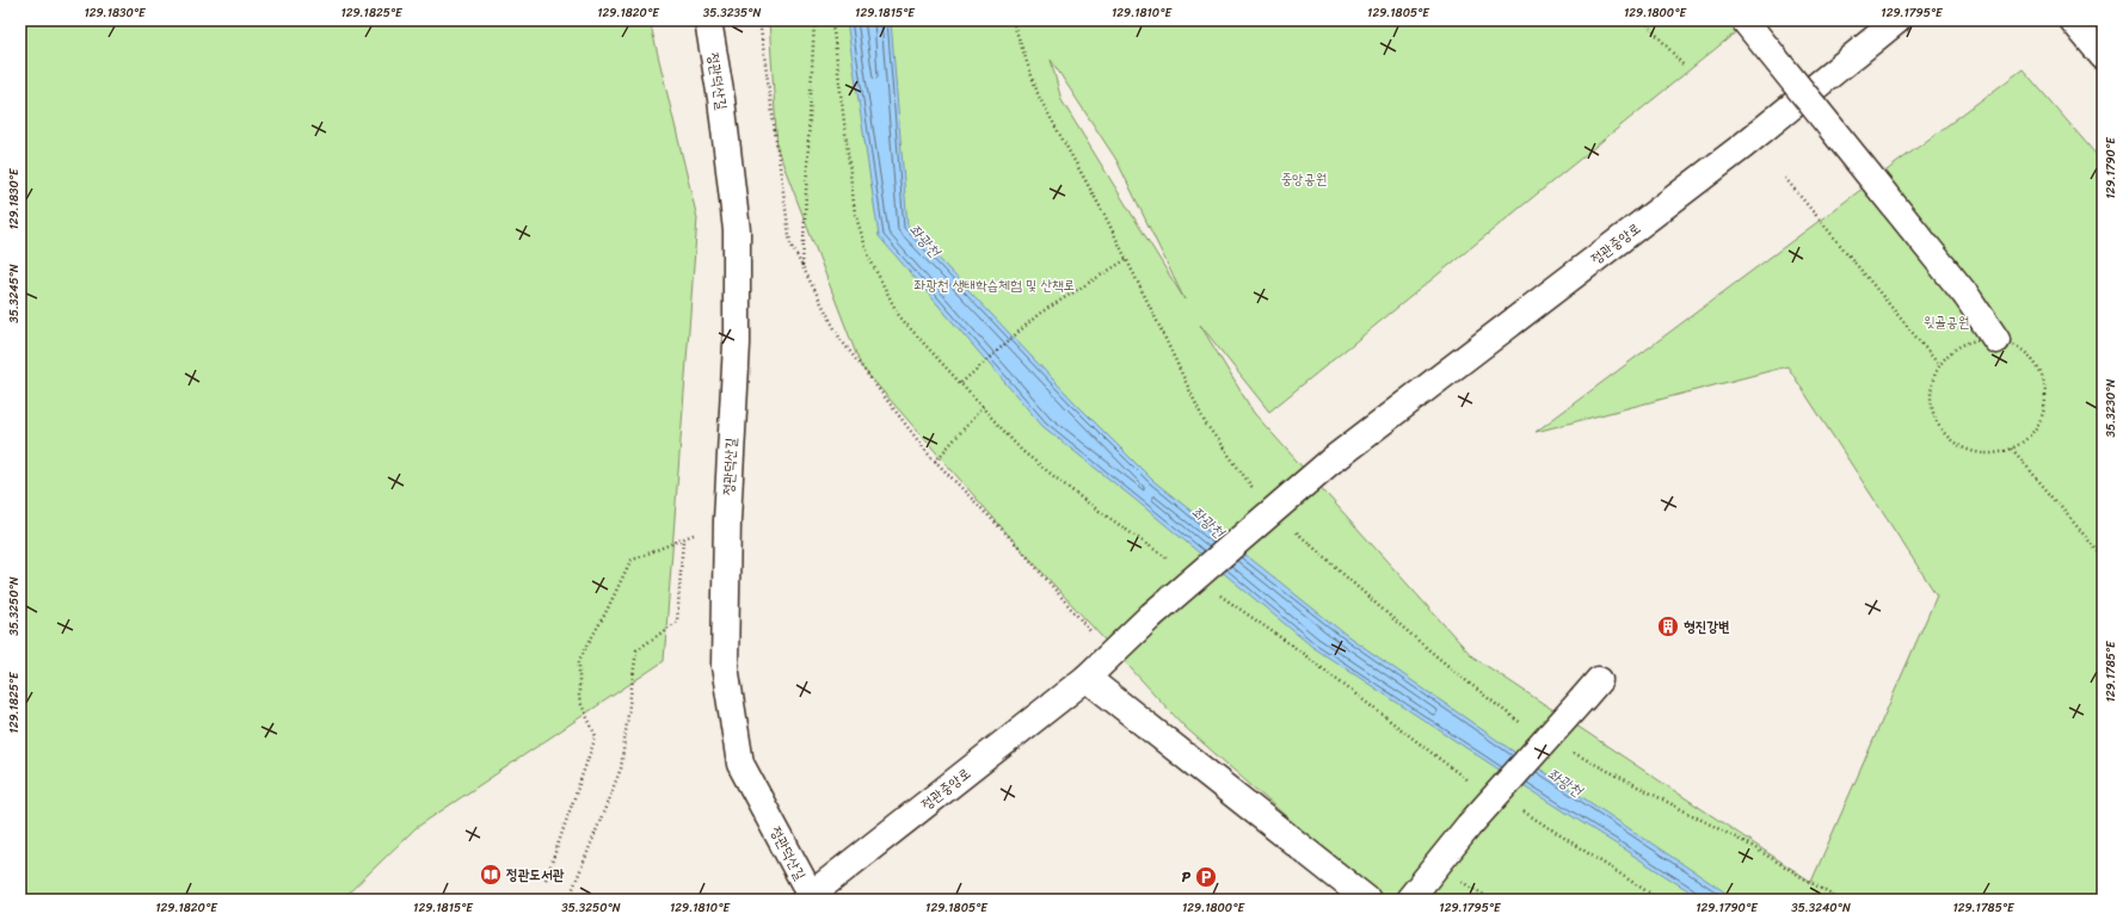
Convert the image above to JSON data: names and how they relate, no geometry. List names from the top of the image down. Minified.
{"streets":{"street":["정관덕산길","정관중앙로"]},"crossings":[["정관덕산길","정관중앙로"]],"water":["좌광천"],"parks":["중앙공원","좌광천 생태학습체험 및 산책로","윗골공원"],"places":{"building":["형진강변"],"library":["정관도서관"],"parking":["P"]},"coordinates":["129.1830°E","129.1825°E","129.1820°E","35.3235°N","129.1815°E","129.1810°E","129.1805°E","129.1800°E","129.1795°E","129.1790°E","35.3245°N","35.3230°N","35.3250°N","129.1785°E","35.3240°N"]}
